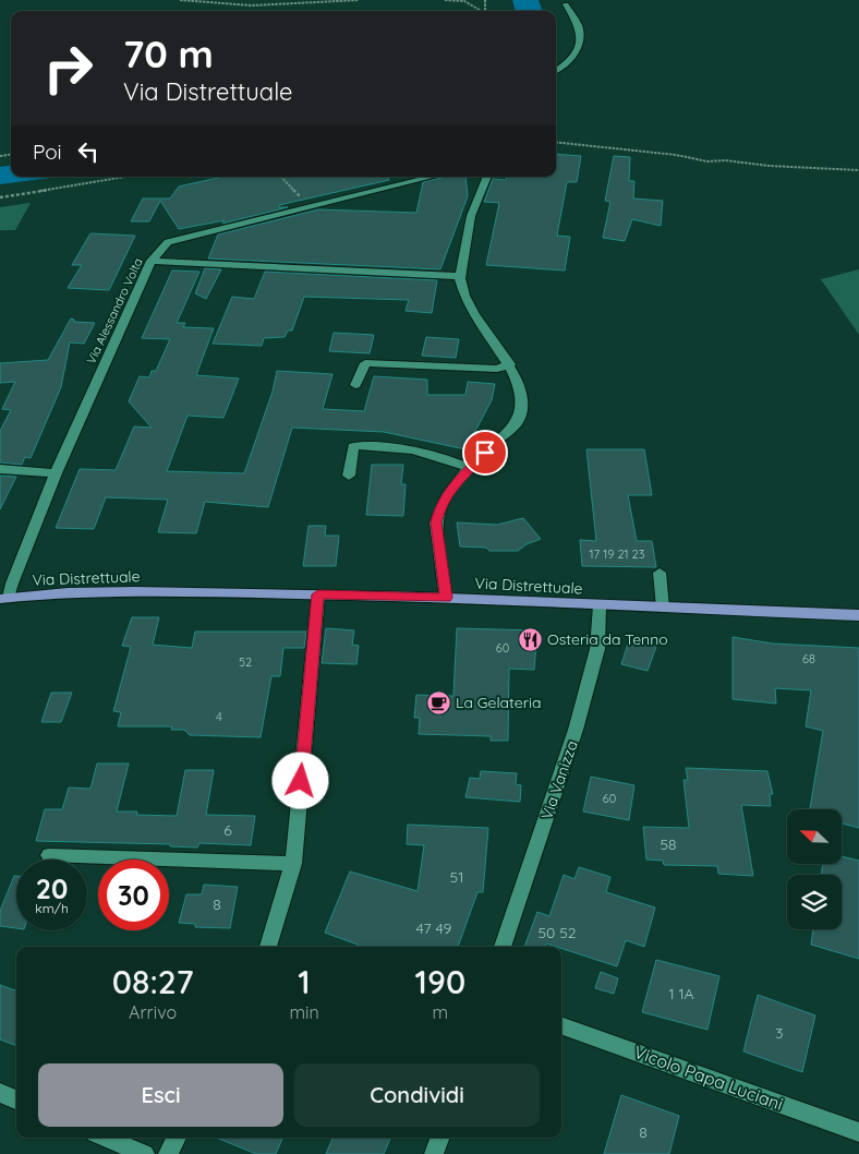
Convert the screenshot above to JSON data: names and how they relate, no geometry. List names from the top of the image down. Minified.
{"streets":{"main road":["Via Distrettuale"],"street":["Via Alessandro Volta","Via Vanizza","Vicolo Papa Luciani"]},"crossings":[["Via Alessandro Volta","Via Distrettuale"],["Via Distrettuale","Via Vanizza"]],"places":{"restaurant":["Osteria da Tenno"],"cafe":["La Gelateria"]},"house_numbers":["17 19 21 23","60","68","52","4","60","6","58","51","8","47 49","50 52","1 1A","3","8"],"north":"top left","page":{"turn":["70 m","Via Distrettuale"],"then":"Poi","speed":"20 km/h","limit":"30","eta":["08:27","Arrivo","1","min","190","m"],"buttons":["Esci","Condividi"]}}
